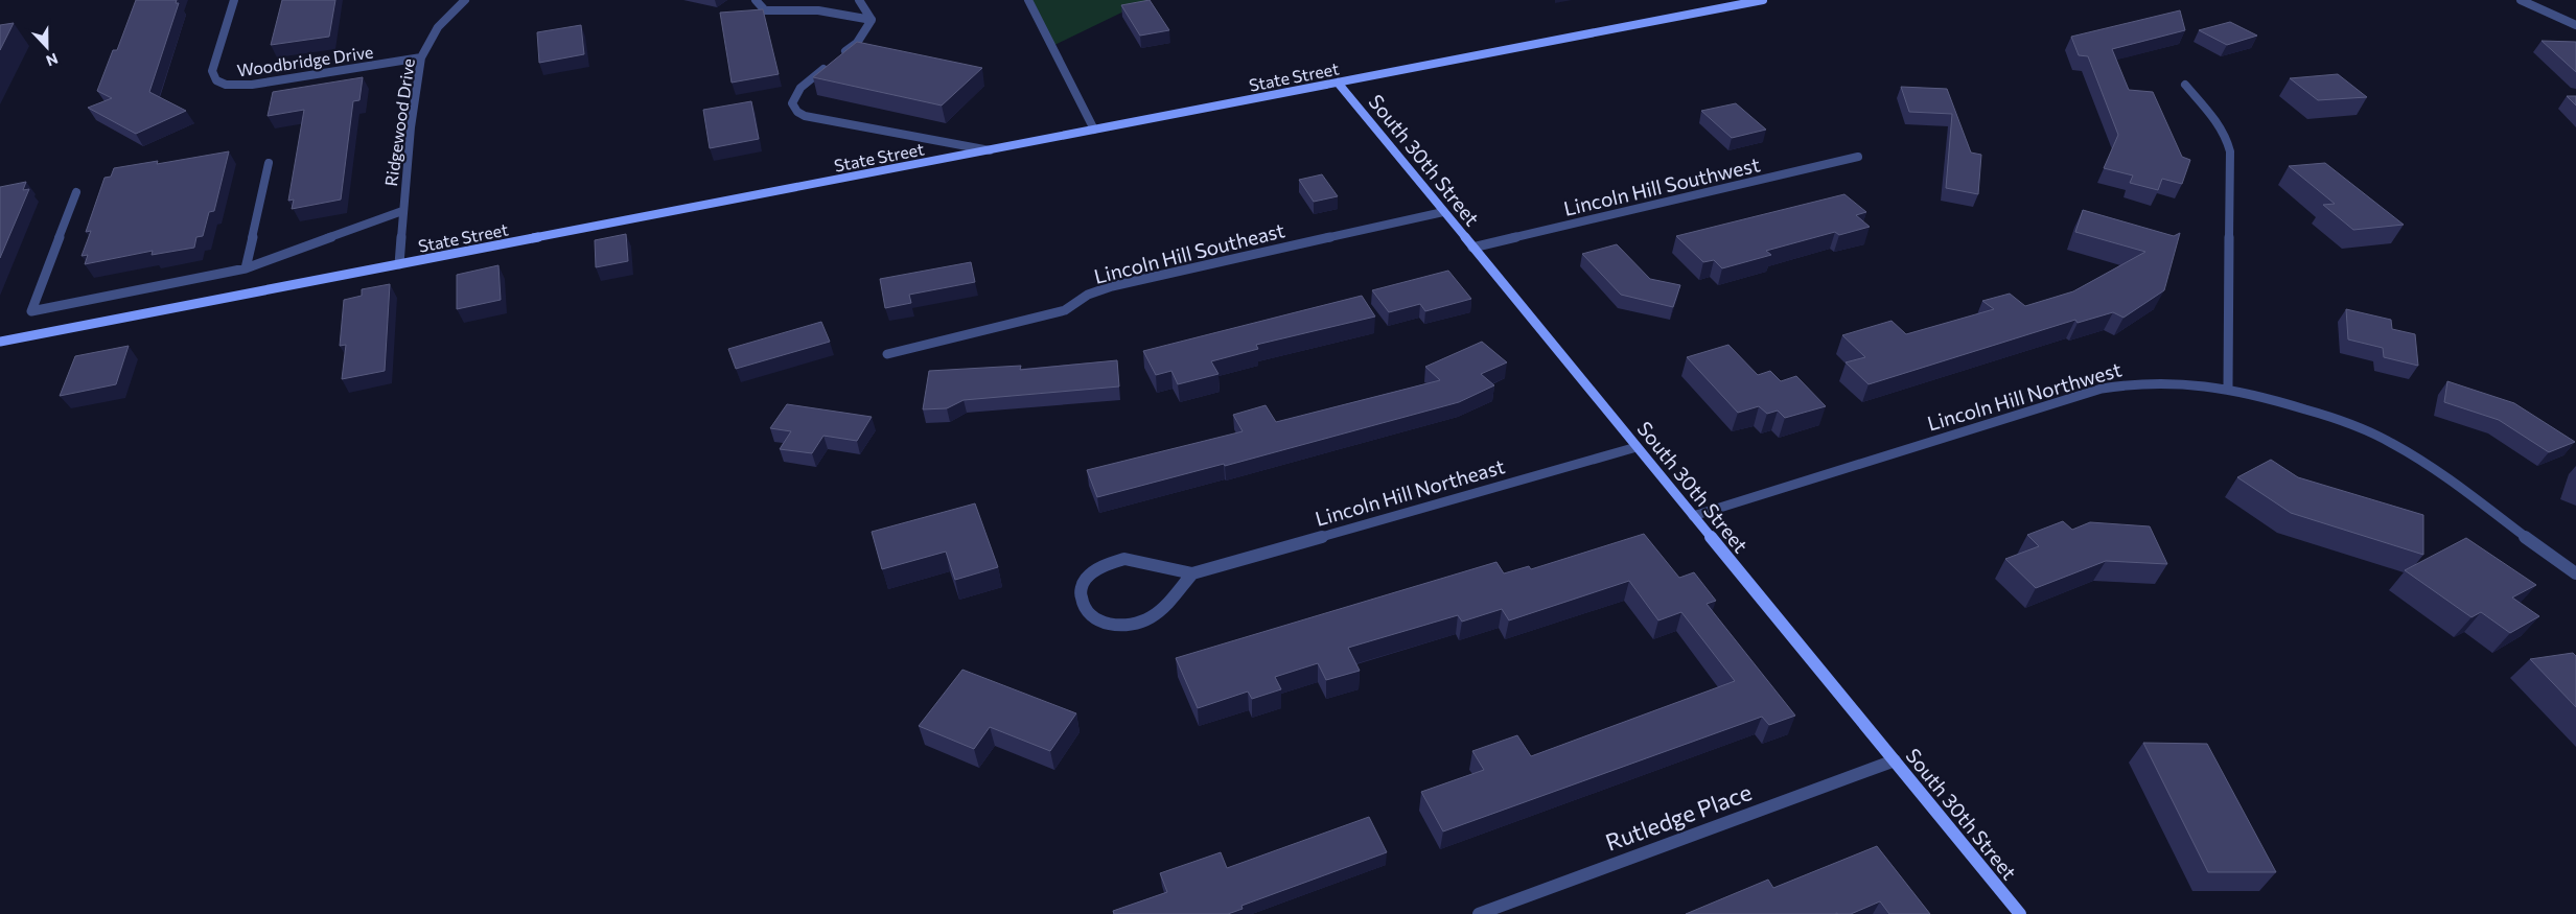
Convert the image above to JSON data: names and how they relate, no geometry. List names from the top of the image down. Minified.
{"streets":{"main road":["State Street","South 30th Street"],"street":["Woodbridge Drive","Ridgewood Drive","Lincoln Hill Southwest","Lincoln Hill Southeast","Lincoln Hill Northwest","Lincoln Hill Northeast","Rutledge Place"]},"crossings":[["Woodbridge Drive","Ridgewood Drive"],["State Street","Ridgewood Drive"],["State Street","South 30th Street"],["South 30th Street","Lincoln Hill Southwest"],["South 30th Street","Lincoln Hill Southeast"],["South 30th Street","Lincoln Hill Northwest"],["South 30th Street","Lincoln Hill Northeast"],["South 30th Street","Rutledge Place"]],"north":"bottom"}
